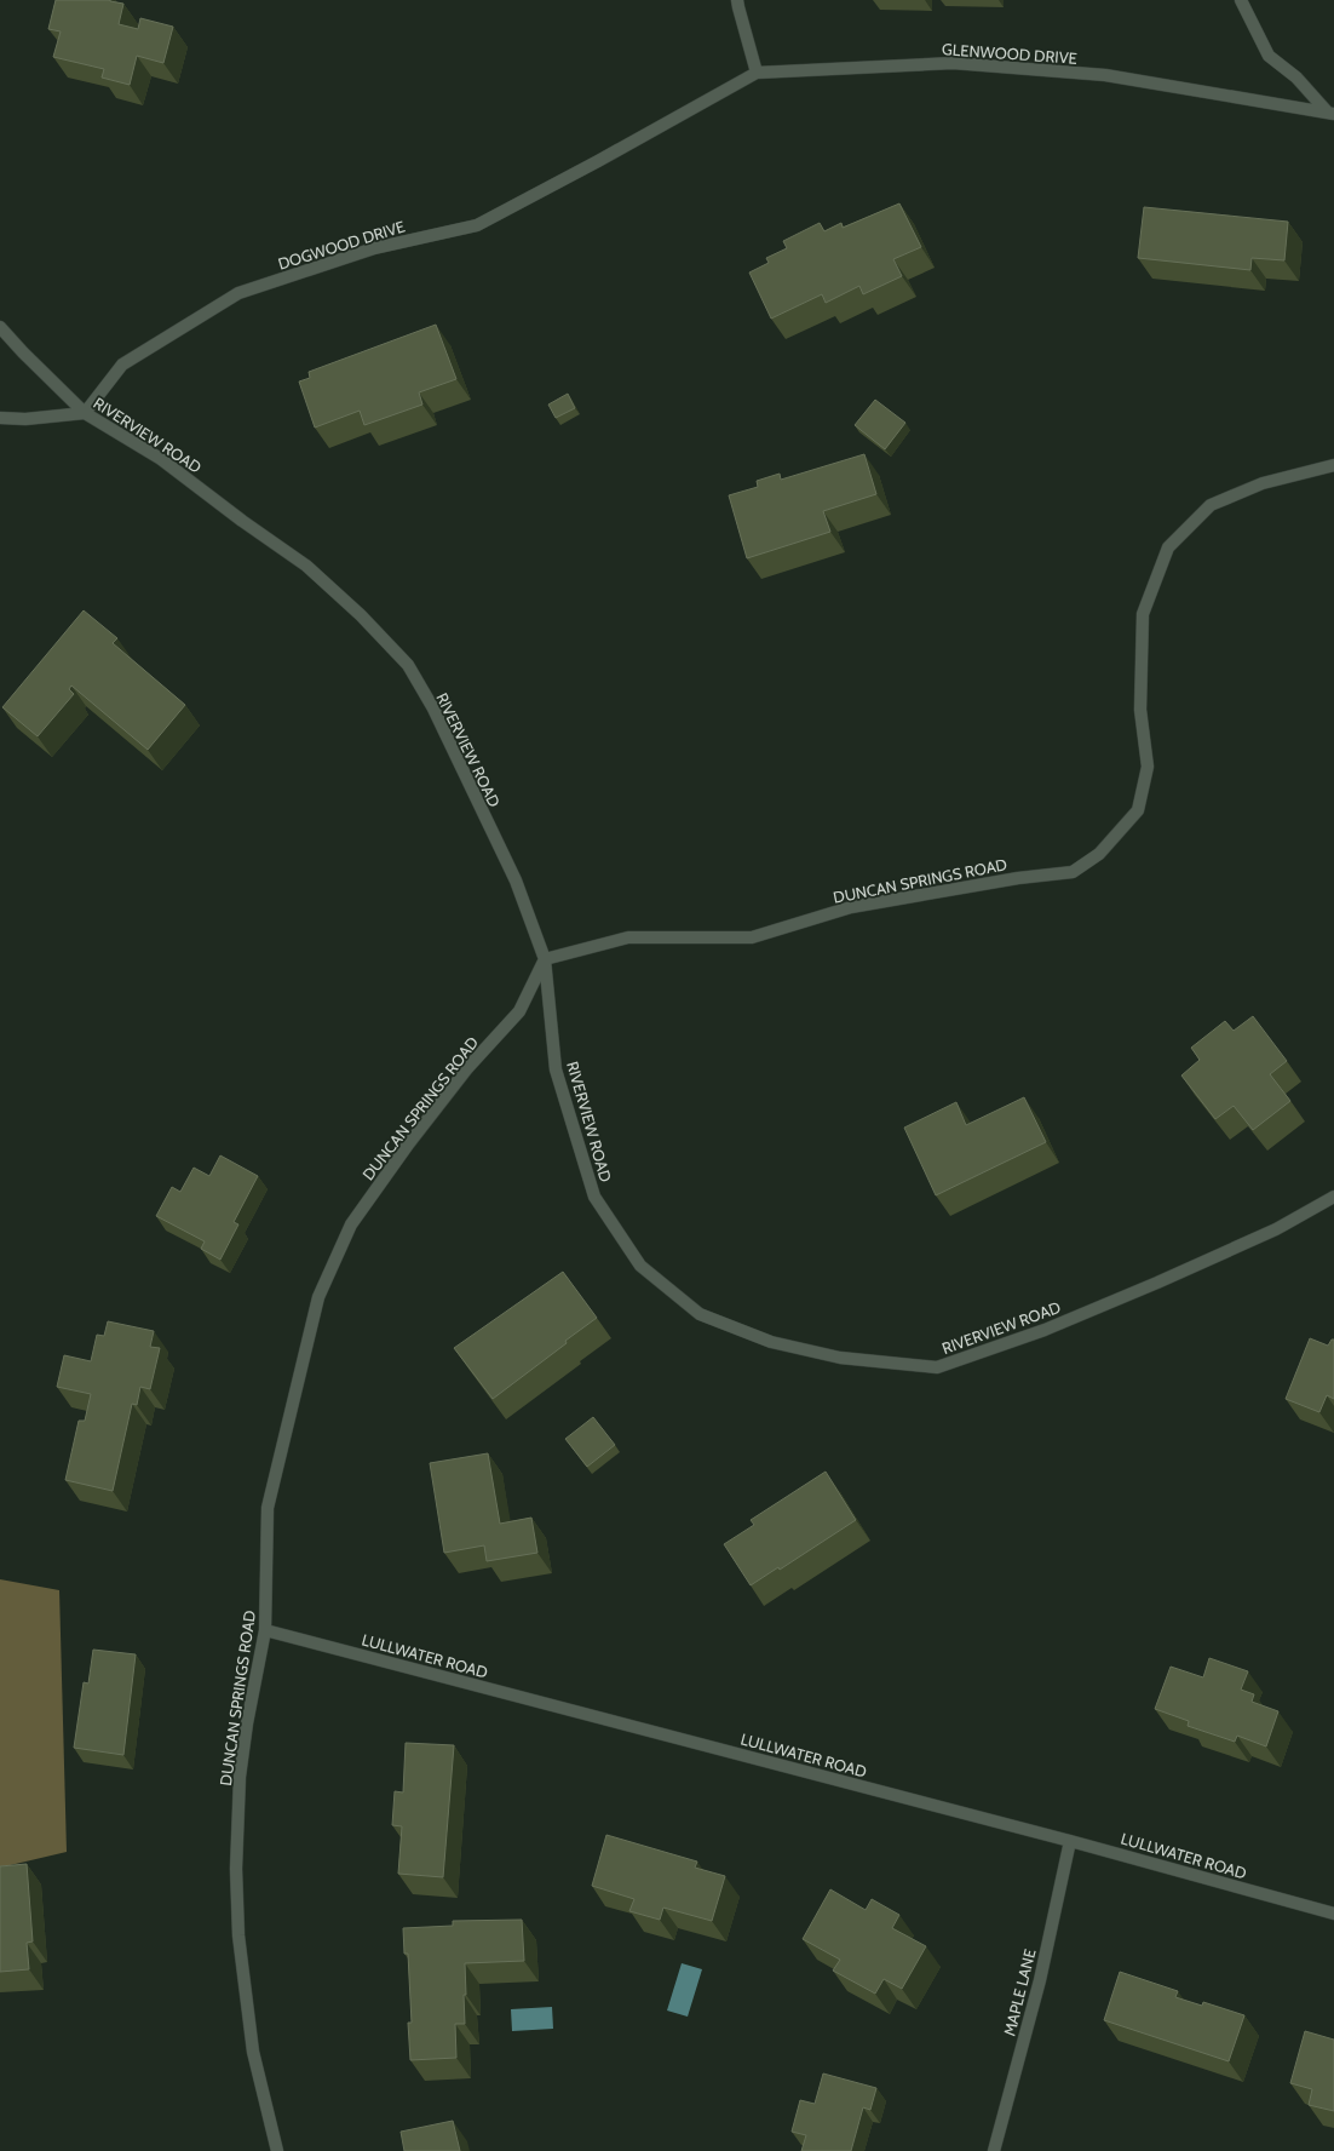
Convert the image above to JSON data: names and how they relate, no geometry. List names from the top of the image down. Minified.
{"streets":{"street":["GLENWOOD DRIVE","DOGWOOD DRIVE","RIVERVIEW ROAD","DUNCAN SPRINGS ROAD","LULLWATER ROAD","MAPLE LANE"]},"crossings":[["GLENWOOD DRIVE","DOGWOOD DRIVE"],["DOGWOOD DRIVE","RIVERVIEW ROAD"],["RIVERVIEW ROAD","DUNCAN SPRINGS ROAD"],["DUNCAN SPRINGS ROAD","LULLWATER ROAD"],["LULLWATER ROAD","MAPLE LANE"]]}
